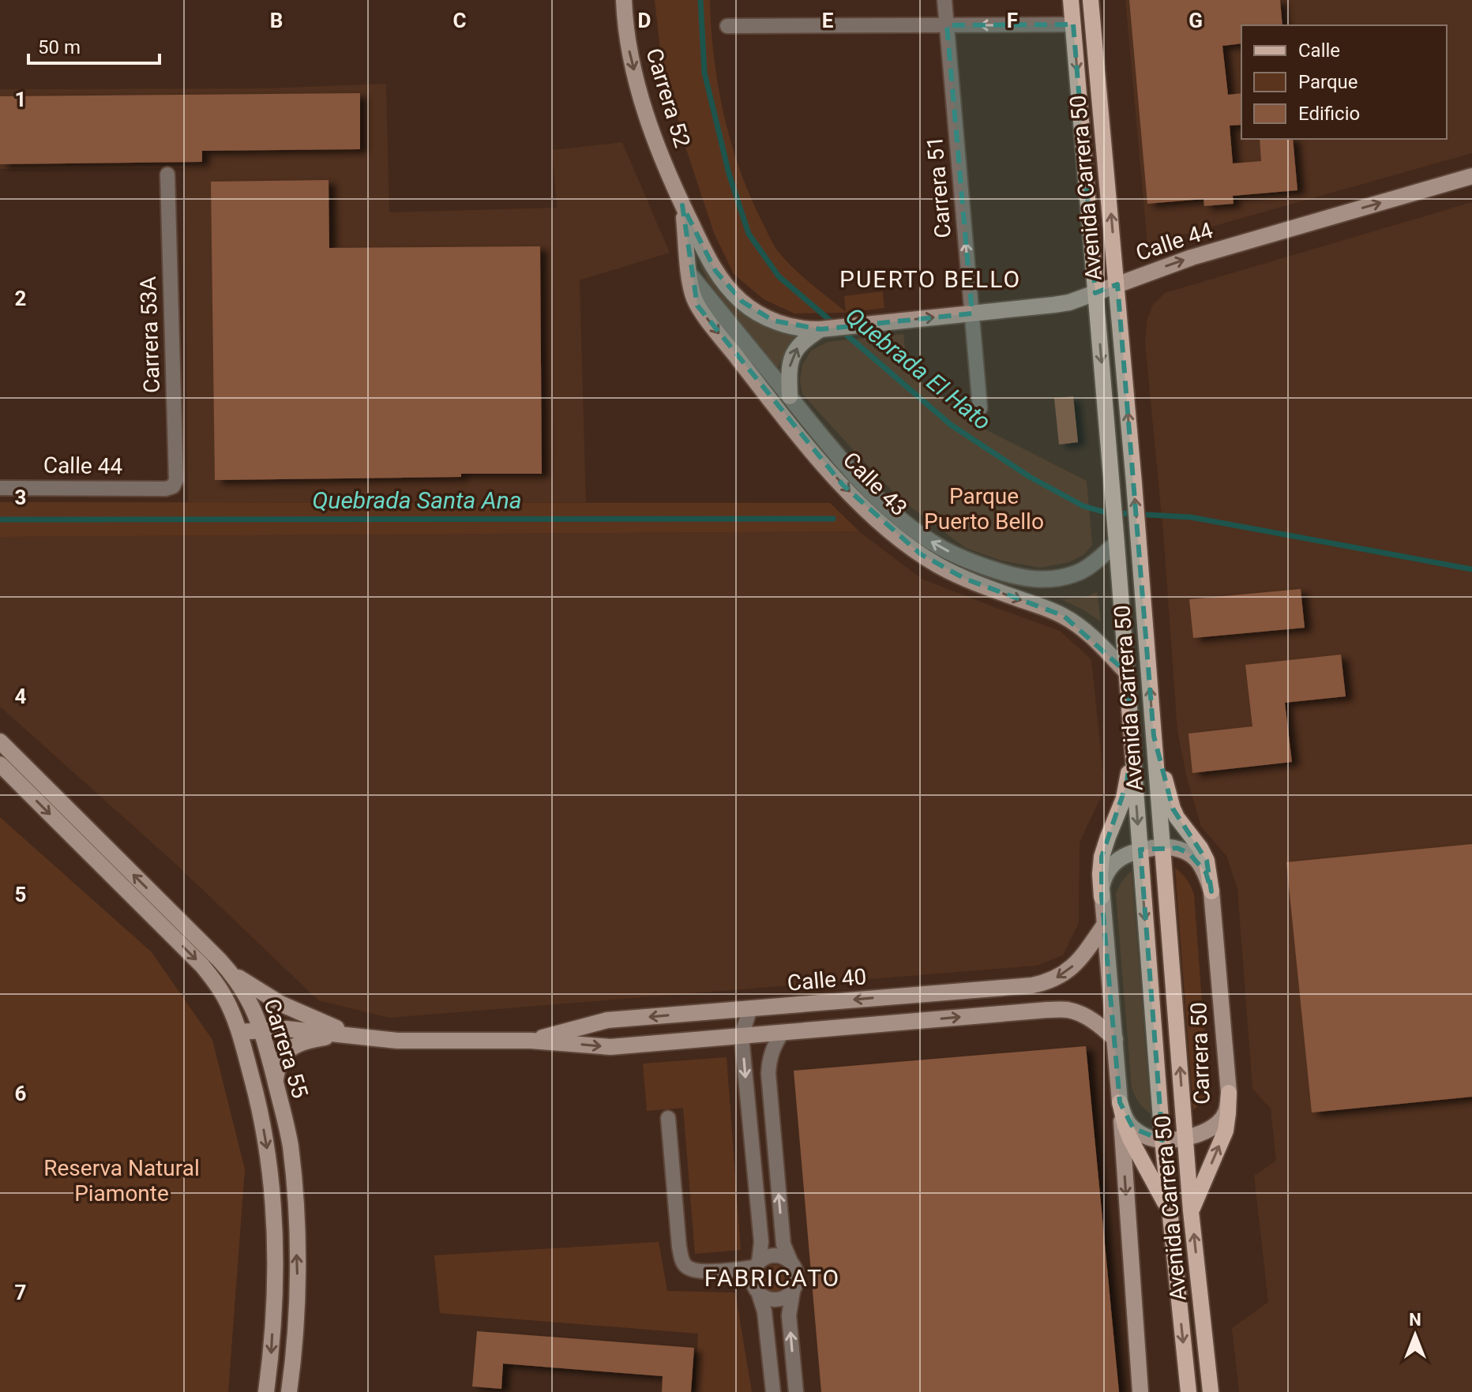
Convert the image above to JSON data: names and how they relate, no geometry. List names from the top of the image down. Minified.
{"streets":{"main road":["Carrera 52","Avenida Carrera 50","Calle 44","Calle 43","Calle 40","Carrera 55","Carrera 50"],"street":["Carrera 51","Carrera 53A"]},"crossings":[["Carrera 52","Calle 44"],["Carrera 52","Calle 43"],["Carrera 51","Calle 44"],["Avenida Carrera 50","Calle 44"],["Avenida Carrera 50","Calle 43"],["Avenida Carrera 50","Carrera 50"],["Calle 44","Carrera 53A"],["Calle 44","Calle 43"],["Calle 40","Carrera 55"],["Calle 40","Carrera 50"]],"one_way":["Carrera 52","Carrera 51","Calle 44"],"districts":["PUERTO BELLO","FABRICATO"],"water":["Quebrada El Hato","Quebrada Santa Ana"],"parks":["Parque Puerto Bello","Reserva Natural Piamonte"],"legend":["Calle","Parque","Edificio"],"scale_bar":"50 m","north":"top","grid":{"columns":["B","C","D","E","F","G"],"rows":["1","2","3","4","5","6","7"]}}
